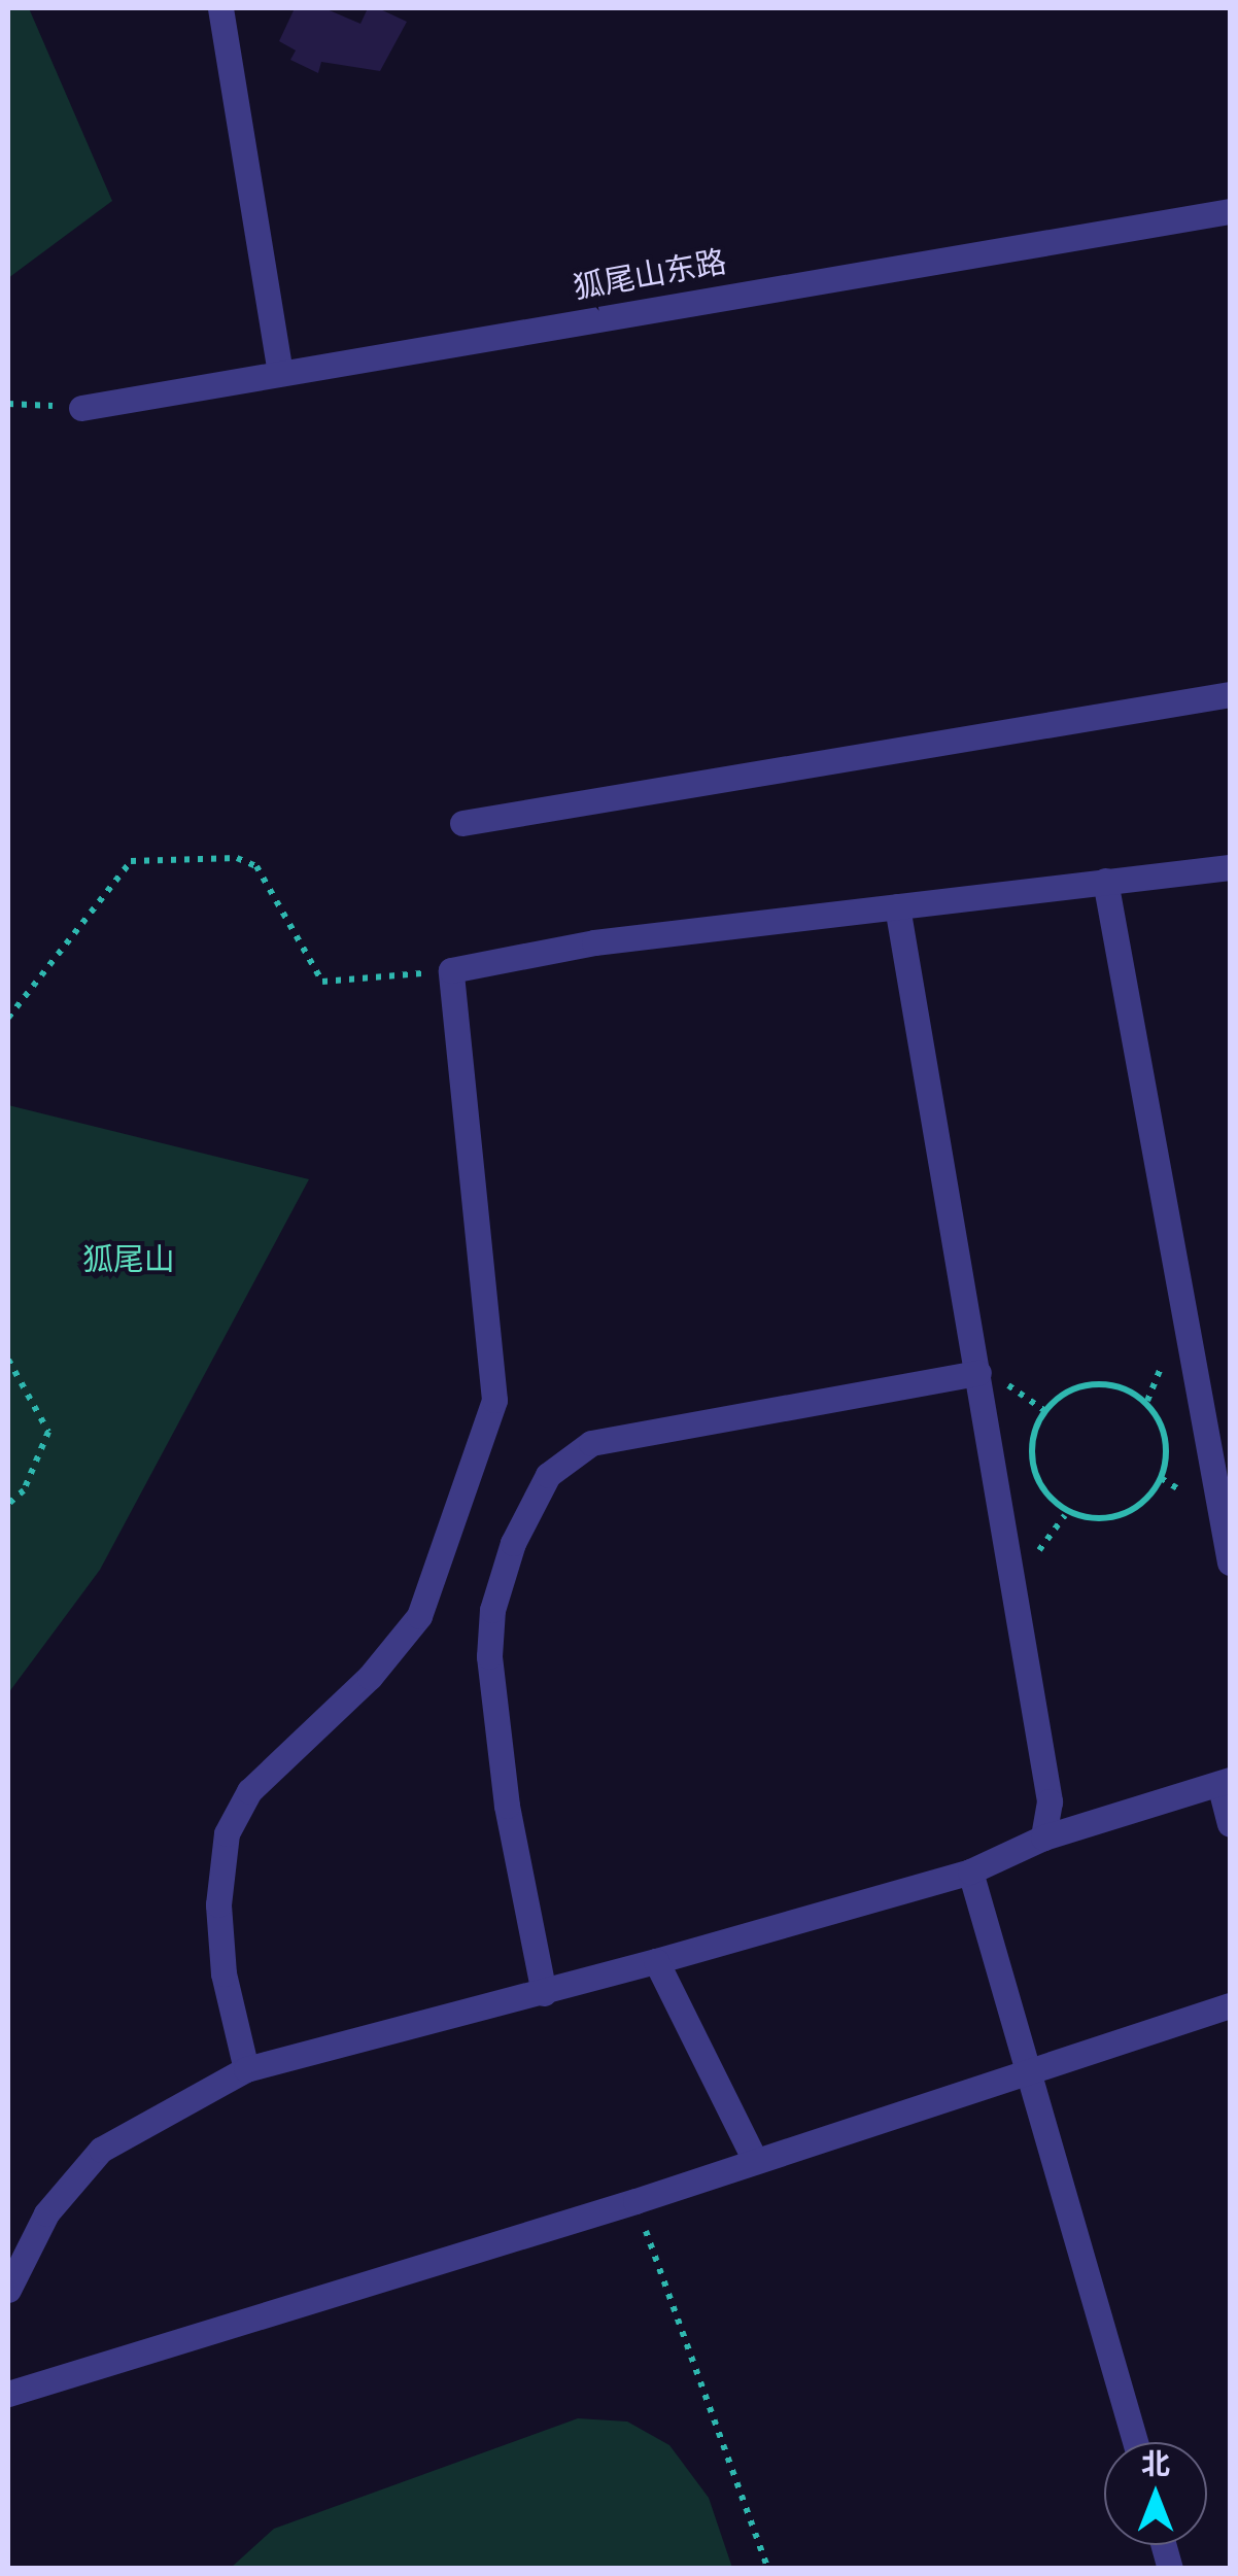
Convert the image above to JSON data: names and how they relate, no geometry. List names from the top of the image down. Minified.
{"streets":{"street":["狐尾山东路"]},"parks":["狐尾山"],"north":"top"}
